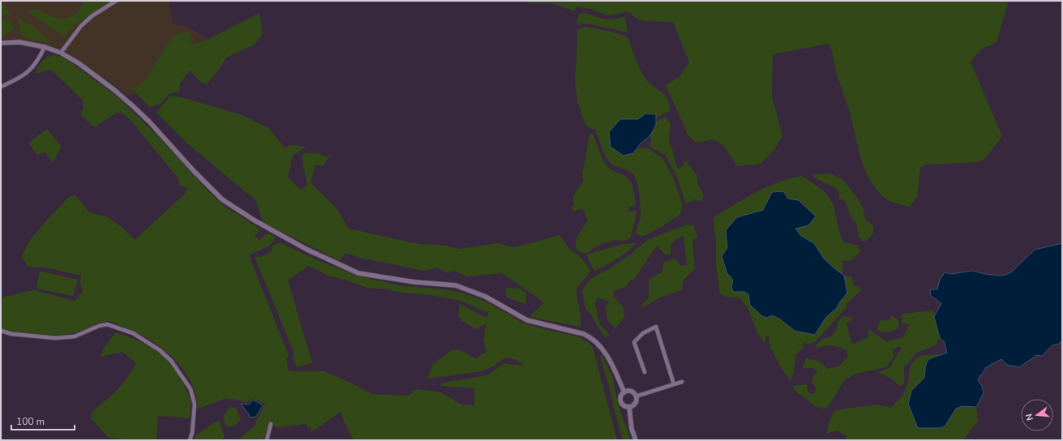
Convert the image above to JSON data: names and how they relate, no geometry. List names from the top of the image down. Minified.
{"scale_bar":"100 m","north":"left"}
